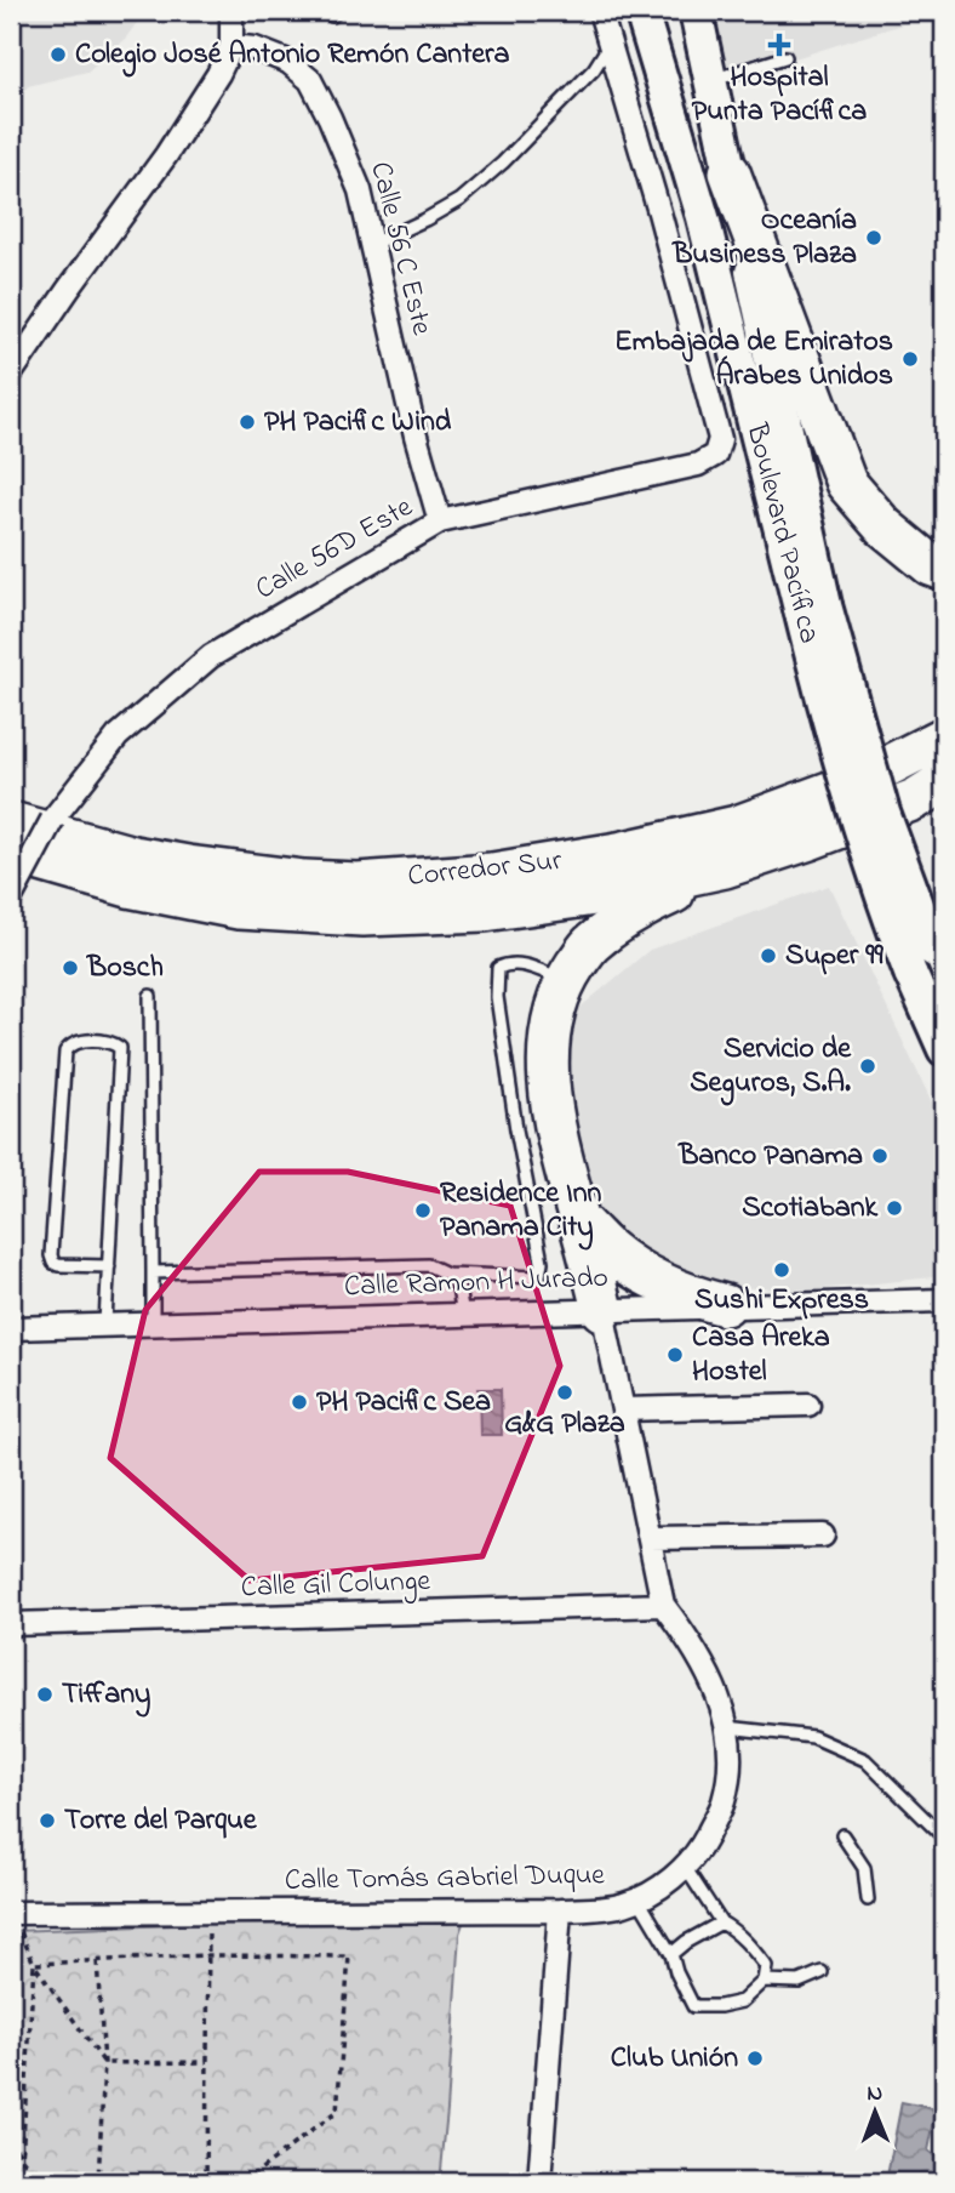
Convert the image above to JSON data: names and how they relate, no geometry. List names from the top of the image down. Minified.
{"streets":{"highway":["Corredor Sur"],"street":["Calle 56 C Este","Boulevard Pacífica","Calle 56D Este","Calle Ramon H Jurado","Calle Gil Colunge","Calle Tomás Gabriel Duque"]},"crossings":[["Calle 56 C Este","Calle 56D Este"],["Calle Ramon H Jurado","Calle Tomás Gabriel Duque"],["Calle Gil Colunge","Calle Tomás Gabriel Duque"]],"places":{"health":["Hospital Punta Pacífica"],"other":["Colegio José Antonio Remón Cantera","Oceanía Business Plaza","Embajada de Emiratos Árabes Unidos","PH Pacific Wind","Super 99","Bosch","Servicio de Seguros, S.A.","Banco Panama","Scotiabank","Residence Inn Panama City","Sushi Express","Casa Areka Hostel","G&G Plaza","PH Pacific Sea","Tiffany","Torre del Parque","Club Unión"]},"north":"top"}
